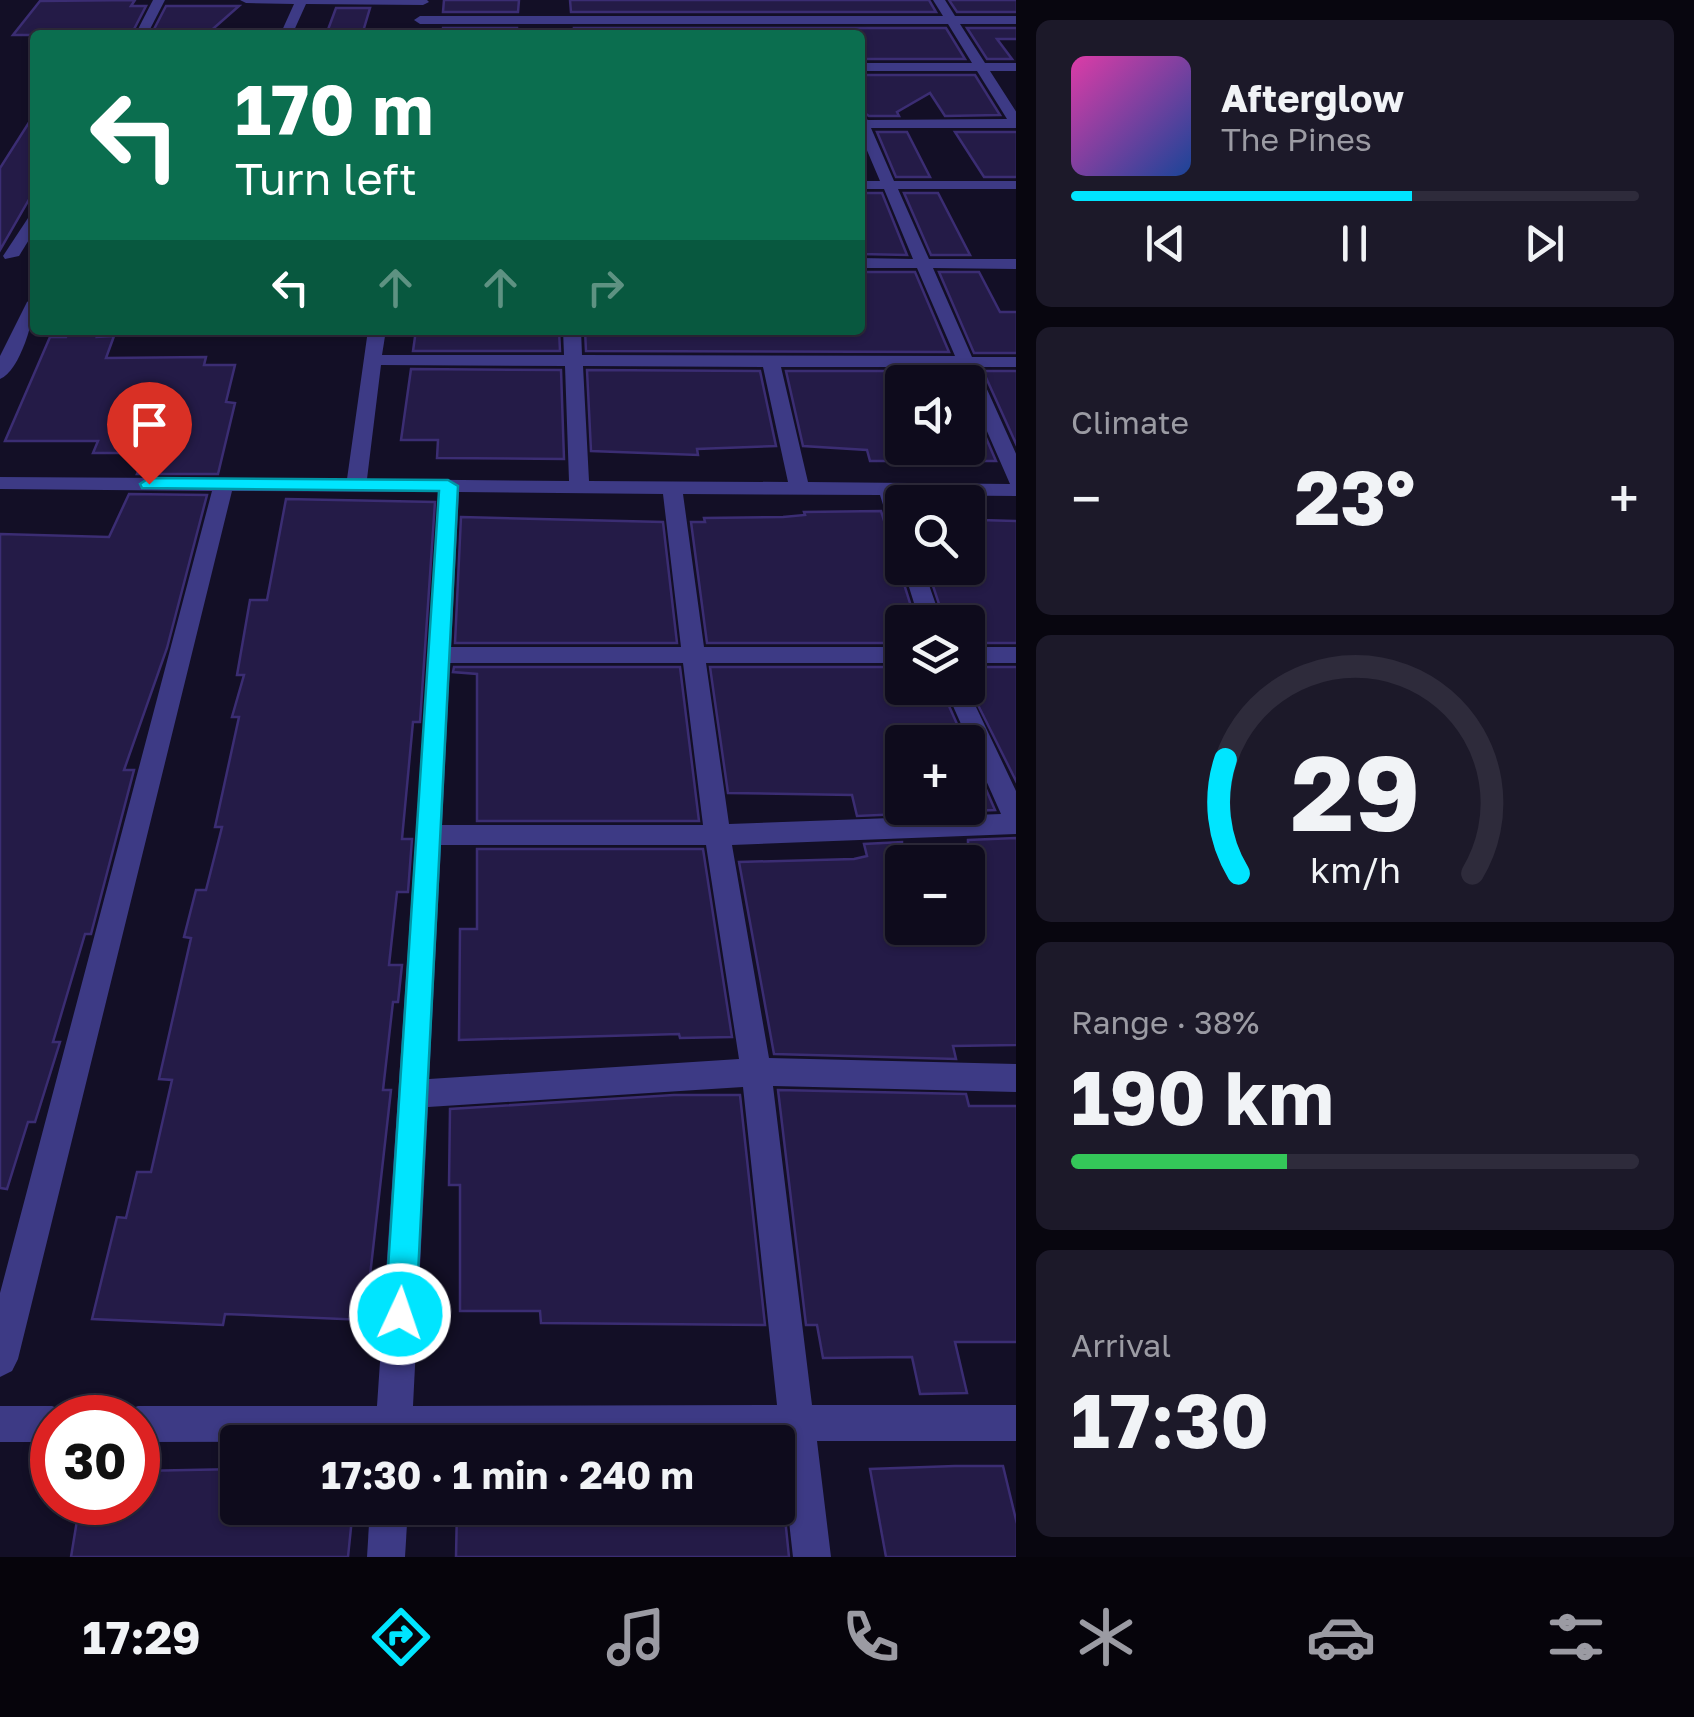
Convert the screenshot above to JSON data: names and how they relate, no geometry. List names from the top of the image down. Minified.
{"page":{"turn":["170 m","Turn left"],"song":["Afterglow","The Pines"],"tile":["Climate",["Range · 38%","190 km"],["Arrival","17:30"]],"map_buttons":["+","−"],"heat":["−","23°","+"],"limit":"30","trip":"17:30 · 1 min · 240 m","tabs":"17:29","gauge":["29","km/h"]}}
